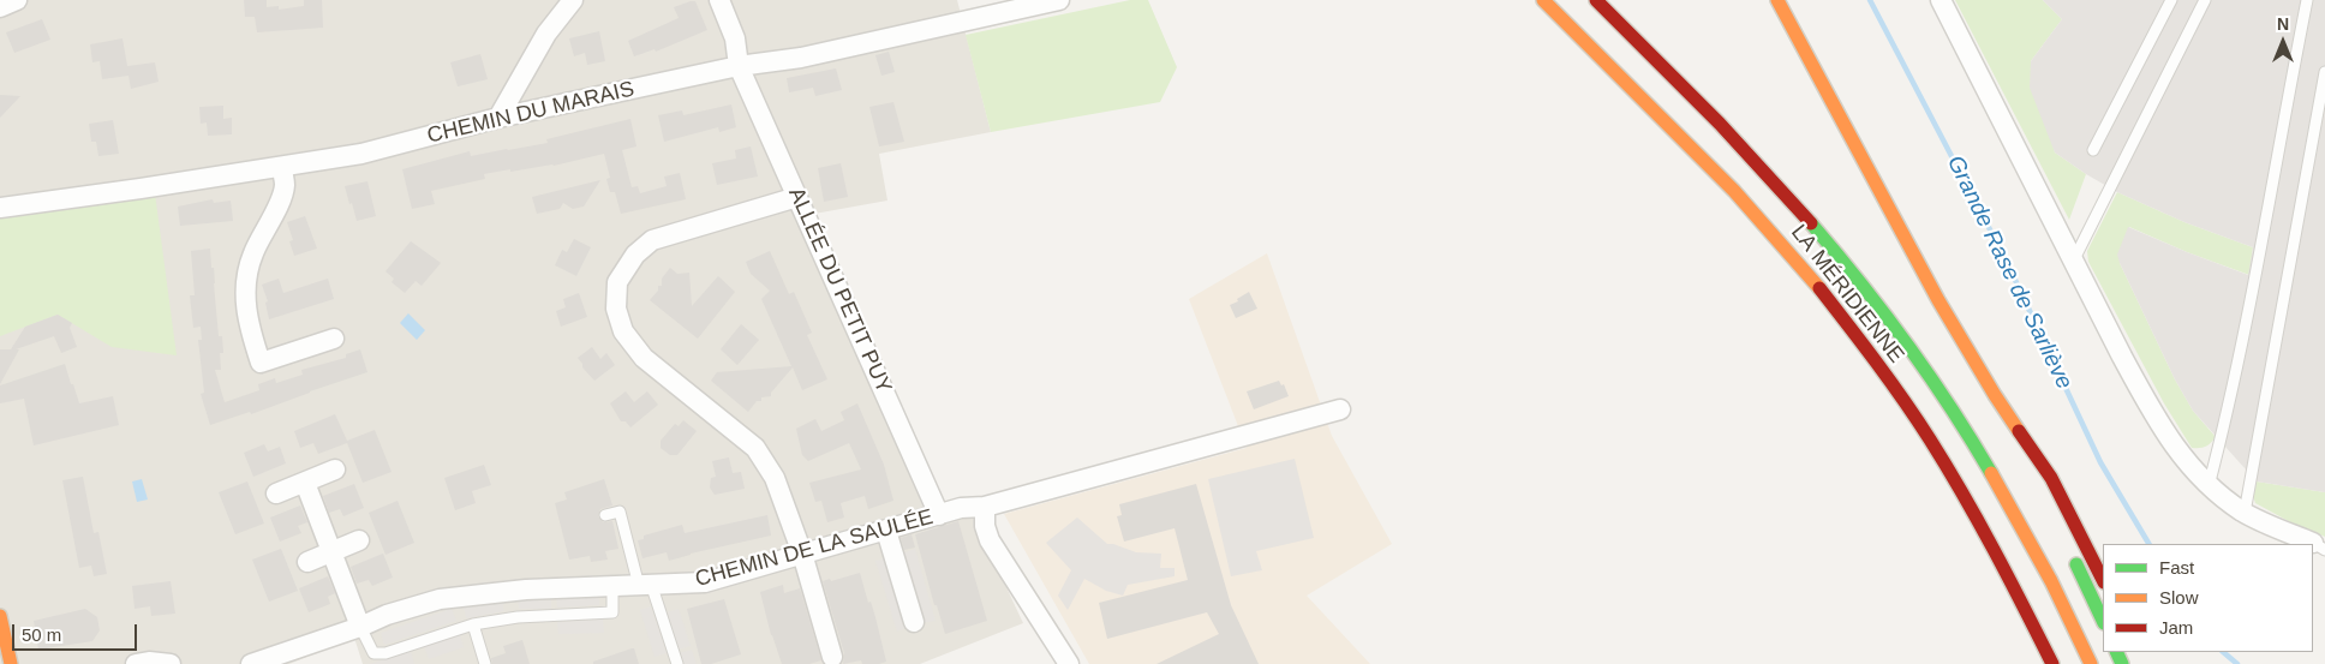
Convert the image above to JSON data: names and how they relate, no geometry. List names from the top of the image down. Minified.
{"streets":{"main road":["LA MÉRIDIENNE"],"street":["CHEMIN DU MARAIS","ALLÉE DU PETIT PUY","CHEMIN DE LA SAULÉE"]},"crossings":[["CHEMIN DU MARAIS","ALLÉE DU PETIT PUY"],["ALLÉE DU PETIT PUY","CHEMIN DE LA SAULÉE"]],"water":["Grande Rase de Sarliève"],"legend":["Fast","Slow","Jam"],"scale_bar":"50 m","north":"top"}
